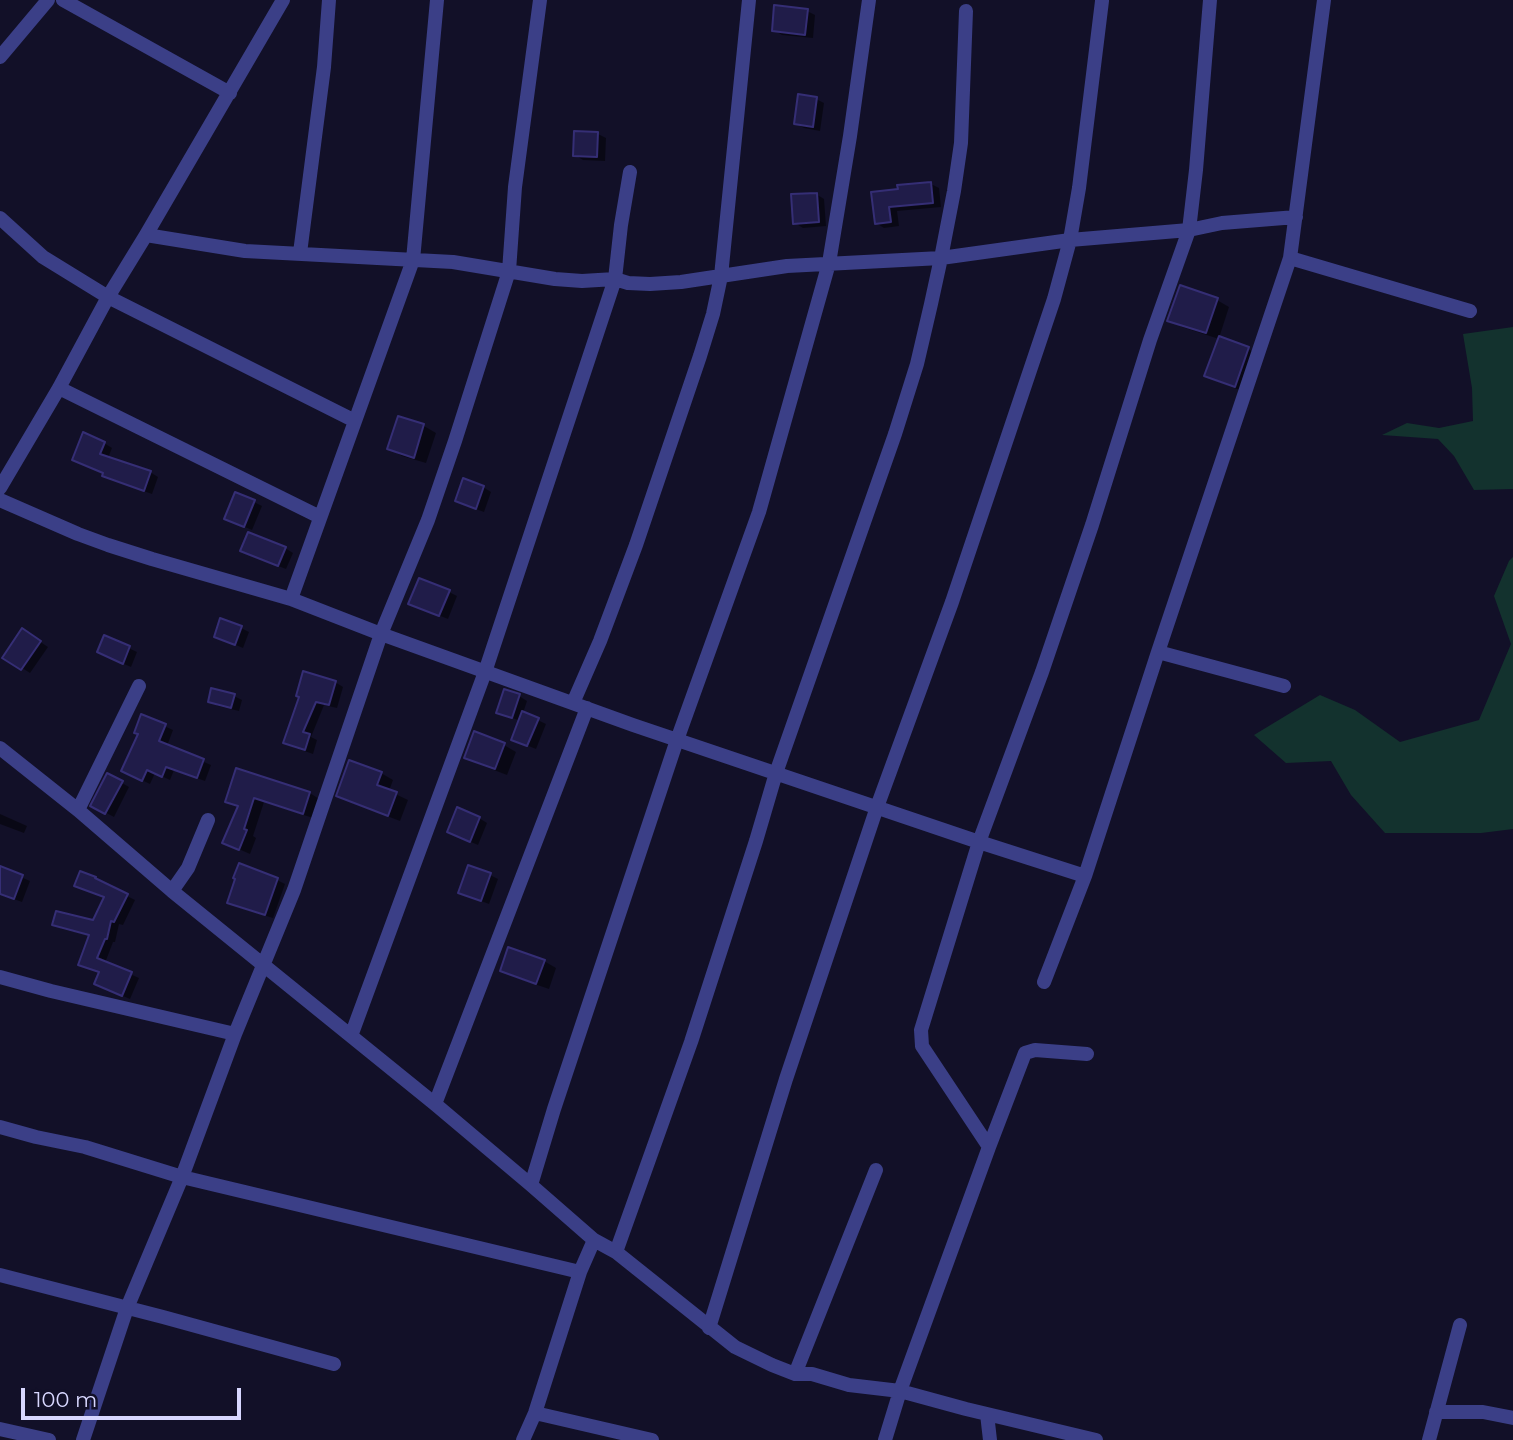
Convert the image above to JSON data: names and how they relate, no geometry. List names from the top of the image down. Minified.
{"scale_bar":"100 m"}
